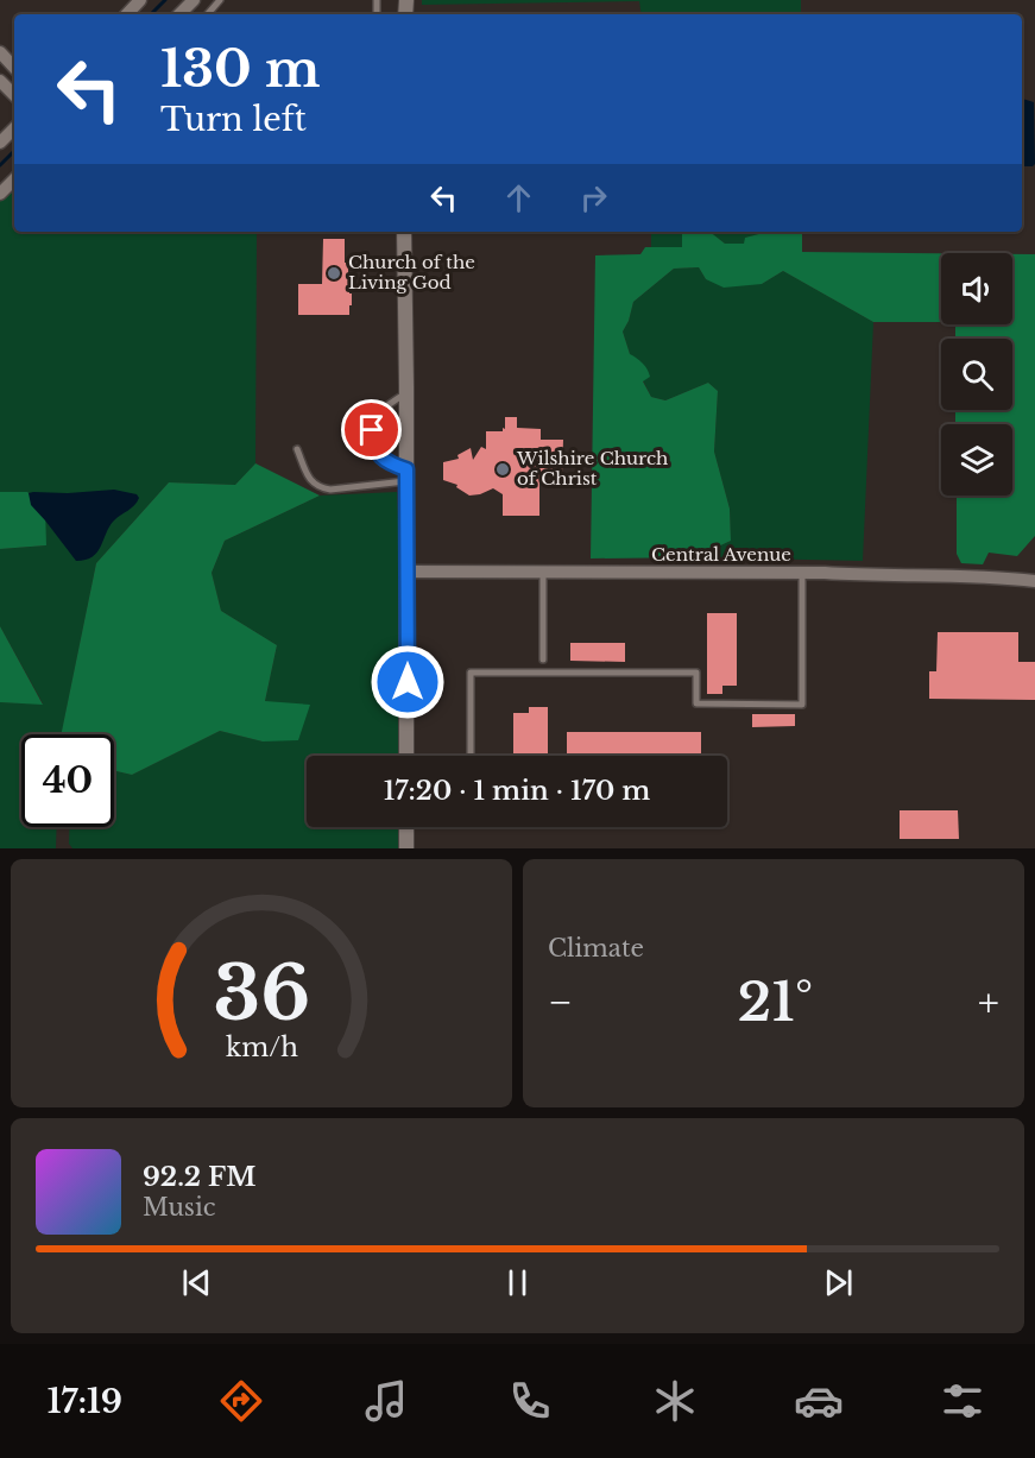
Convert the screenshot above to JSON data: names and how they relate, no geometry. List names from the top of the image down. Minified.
{"streets":{"street":["Central Avenue"]},"places":["Church of the Living God","Wilshire Church of Christ"],"page":{"turn":["130 m","Turn left"],"limit":"40","trip":"17:20 · 1 min · 170 m","tile":"Climate","heat":["−","21°","+"],"song":["92.2 FM","Music"],"tabs":"17:19","gauge":["36","km/h"]}}
